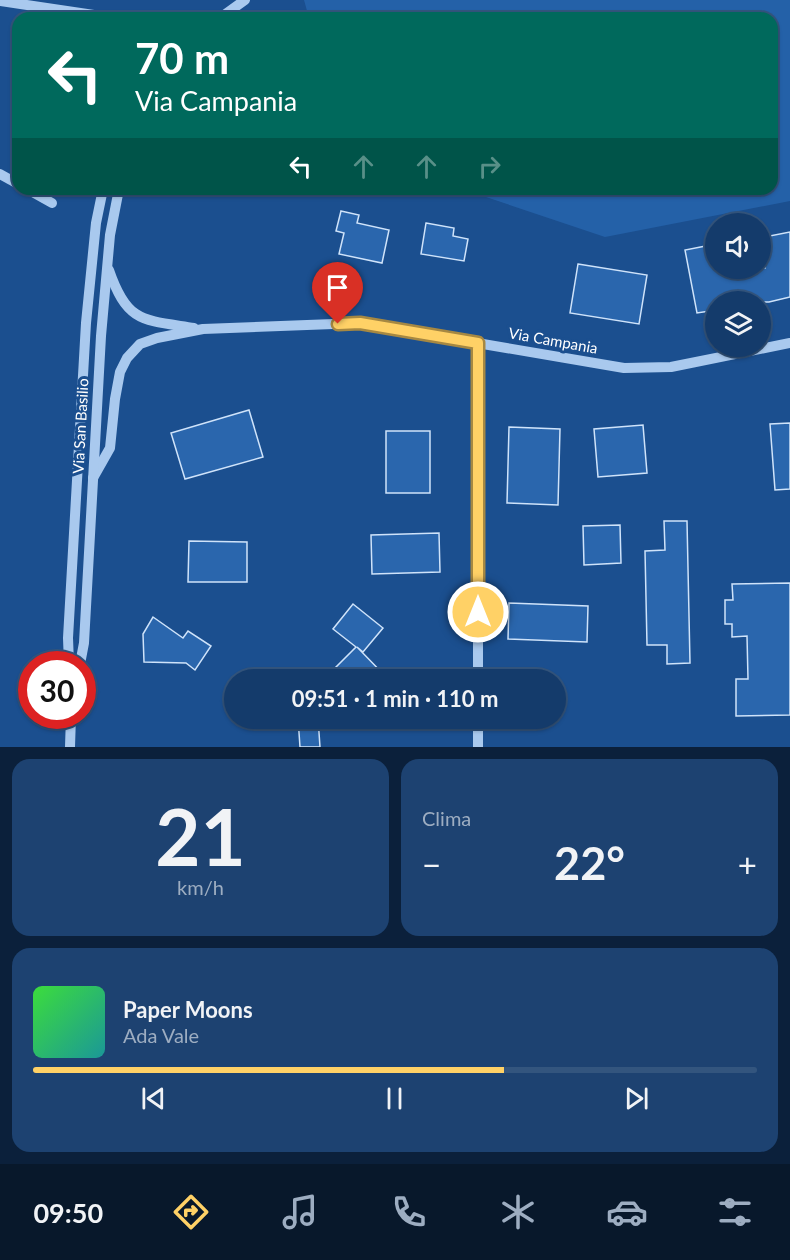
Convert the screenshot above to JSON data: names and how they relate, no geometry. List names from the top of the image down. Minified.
{"streets":{"street":["Via Campania","Via San Basilio"]},"page":{"turn":["70 m","Via Campania"],"limit":"30","trip":"09:51 · 1 min · 110 m","tile":[["21","km/h"],"Clima"],"heat":["−","22°","+"],"song":["Paper Moons","Ada Vale"],"tabs":"09:50"}}
